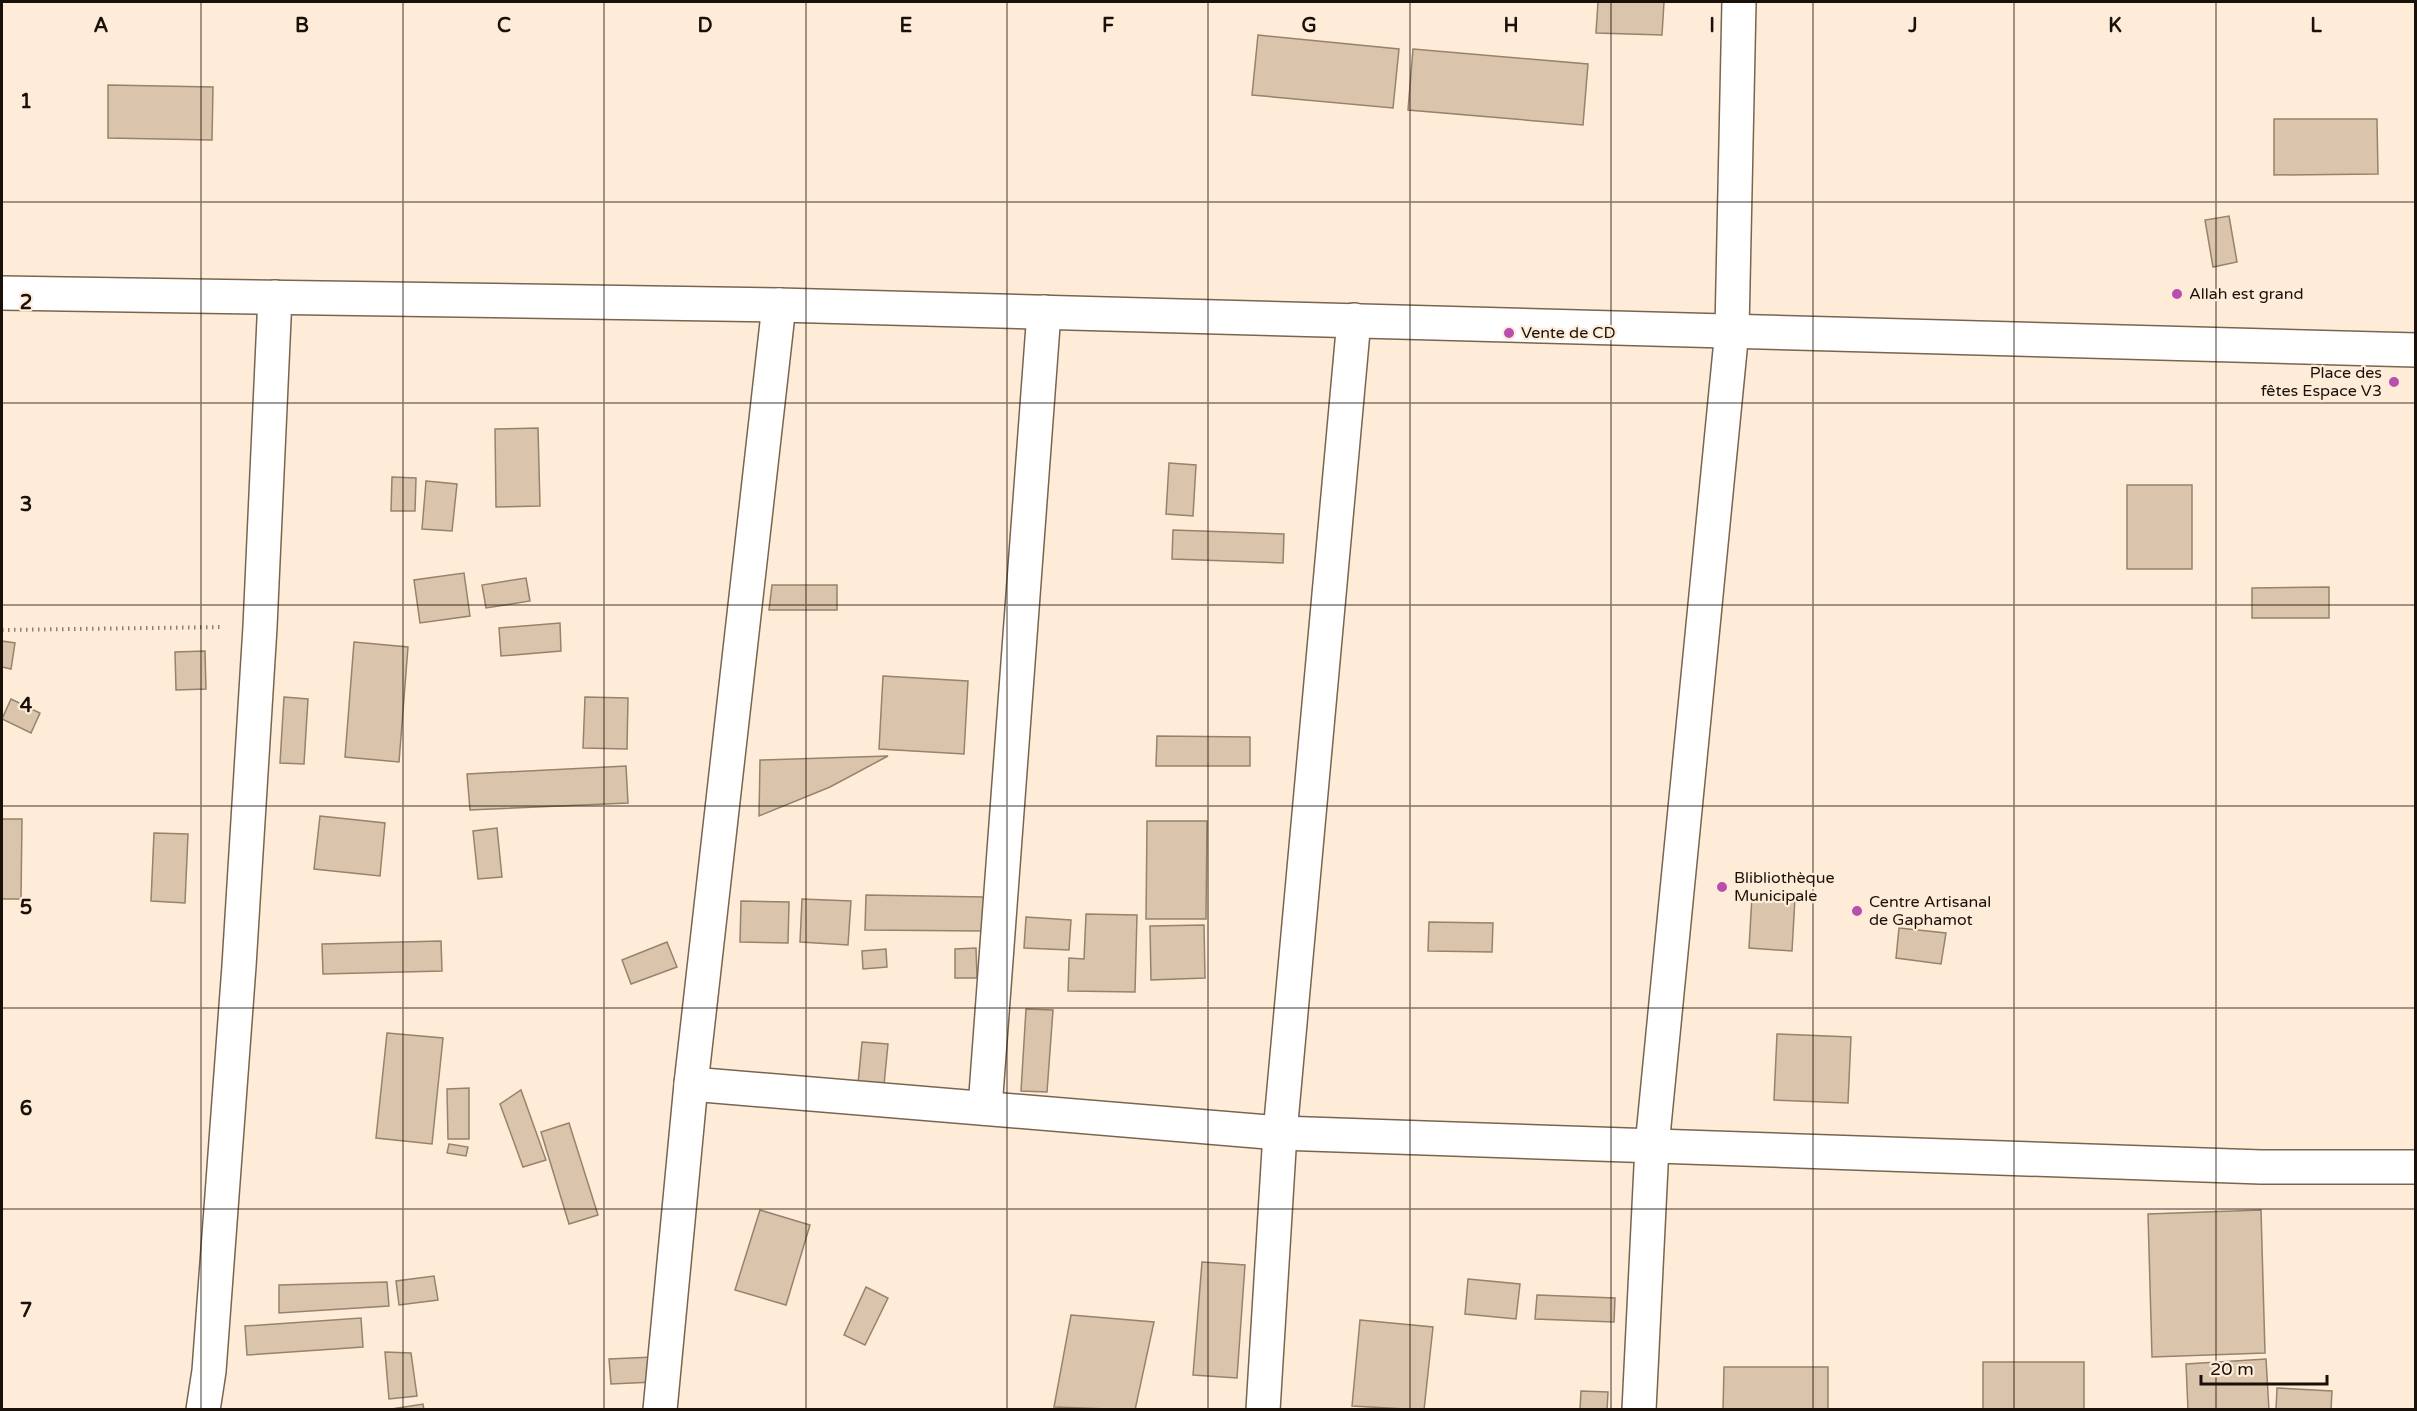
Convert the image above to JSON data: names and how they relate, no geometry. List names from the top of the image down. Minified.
{"places":["Allah est grand","Vente de CD","Place des fêtes Espace V3","Blibliothèque Municipale","Centre Artisanal de Gaphamot"],"scale_bar":"20 m","grid":{"columns":["A","B","C","D","E","F","G","H","I","J","K","L"],"rows":["1","2","3","4","5","6","7"]}}
